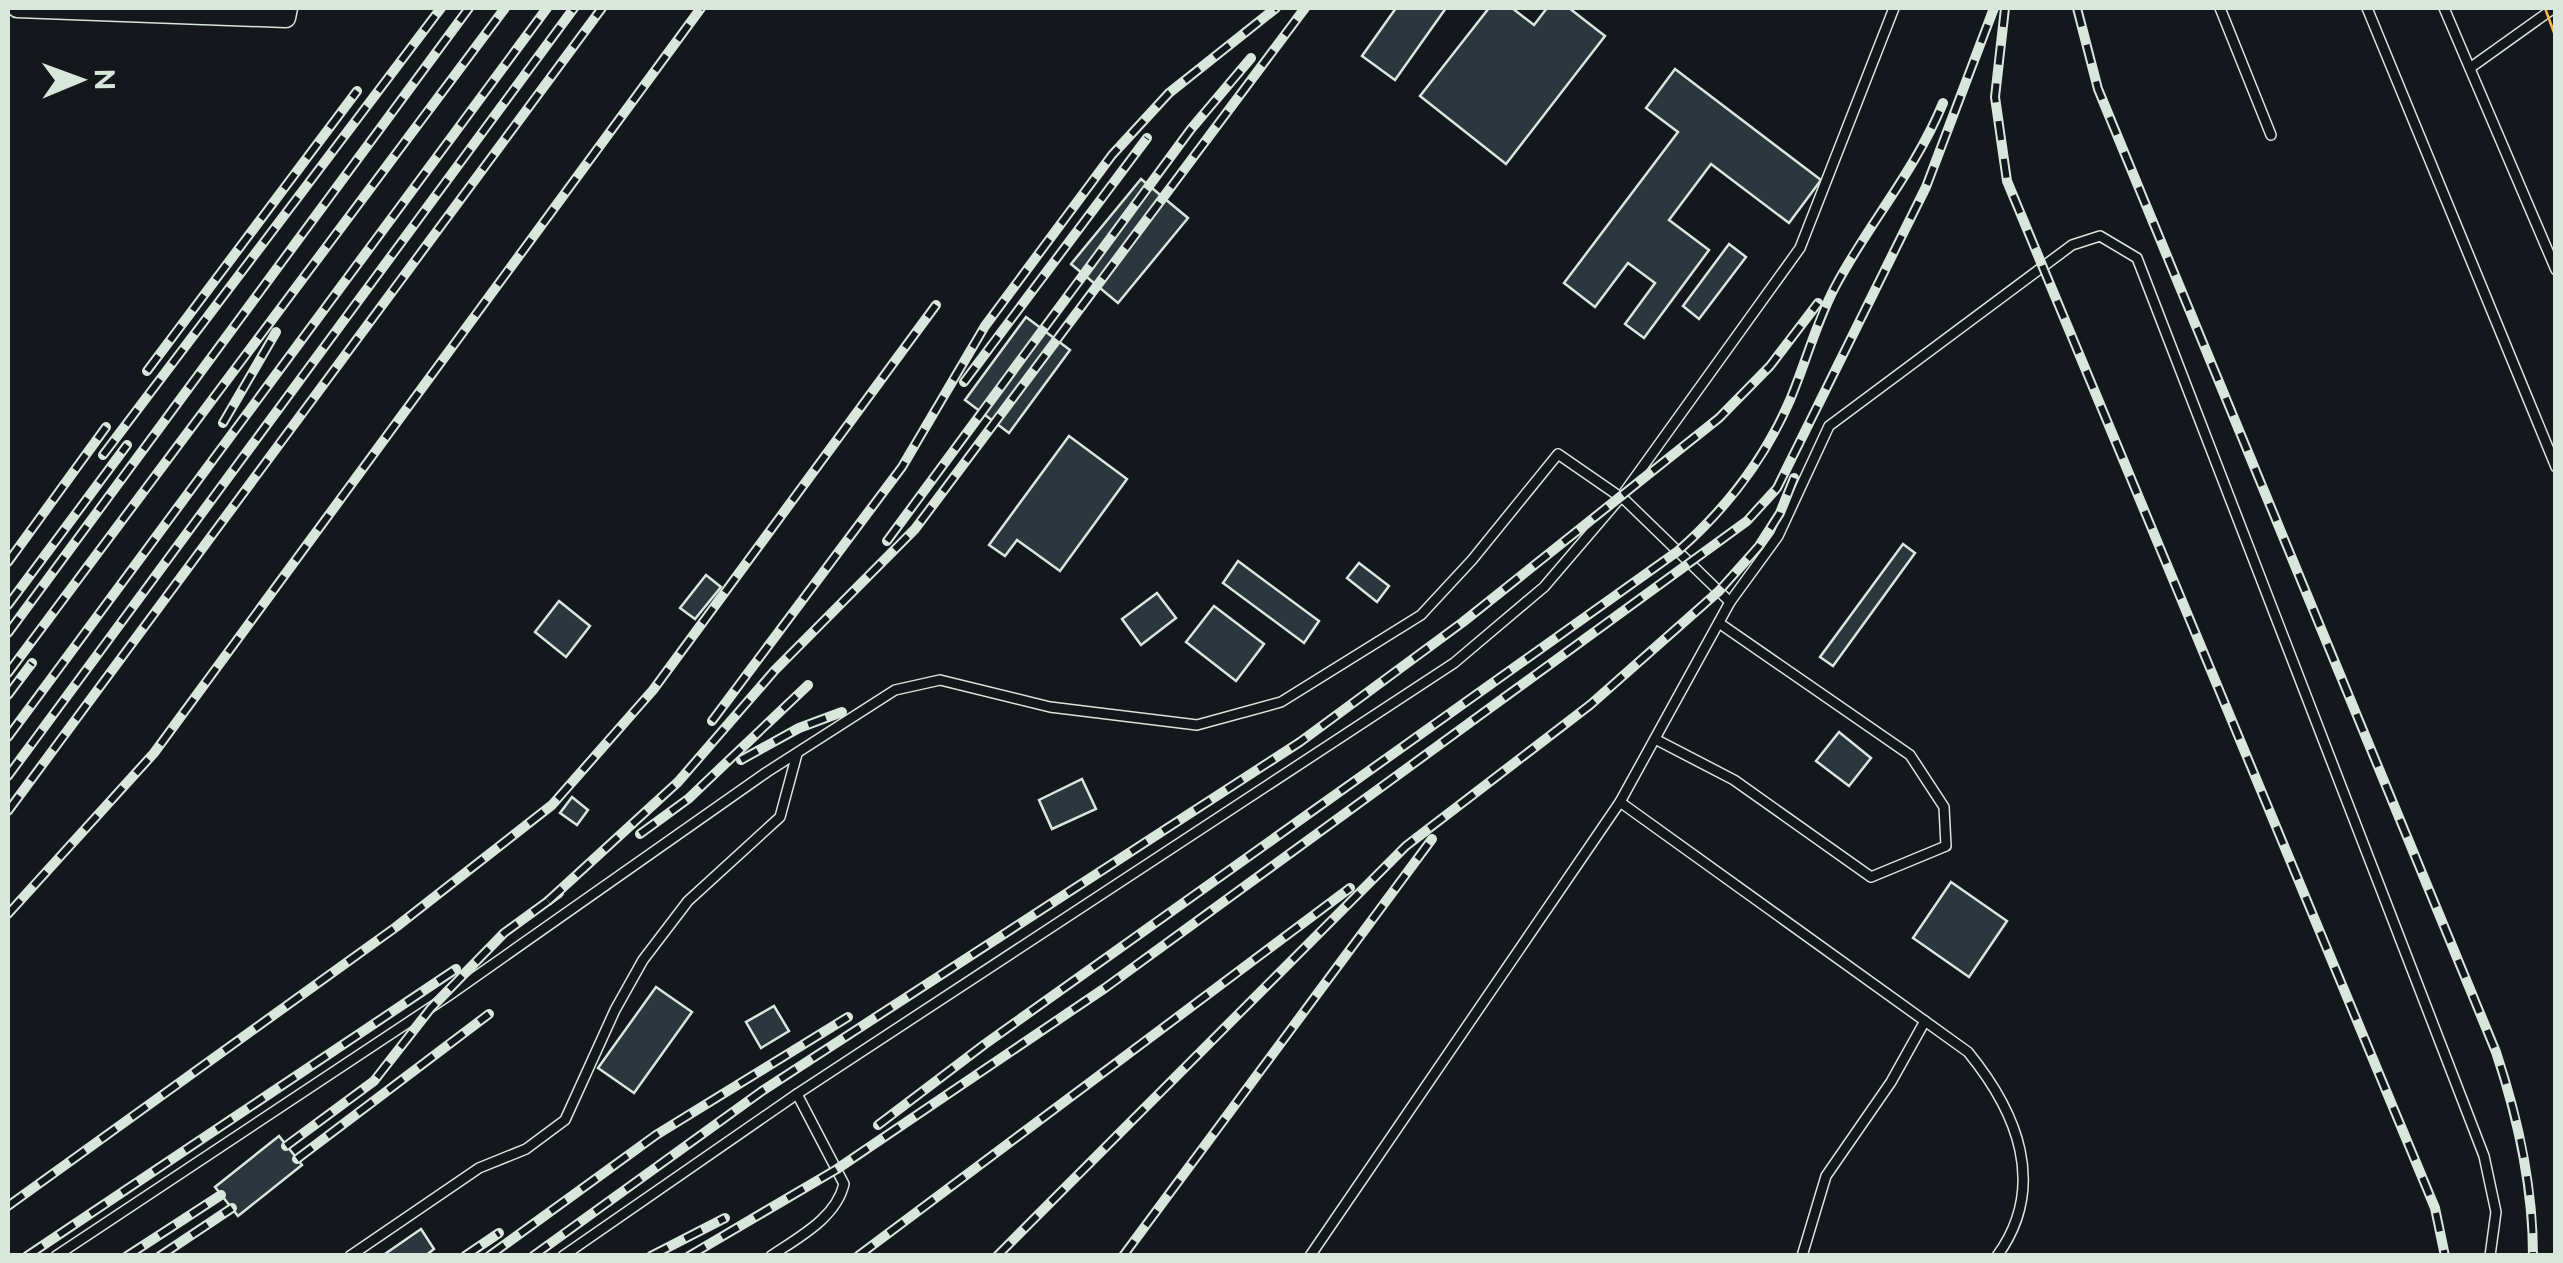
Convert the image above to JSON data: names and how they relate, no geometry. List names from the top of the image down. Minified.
{"north":"right"}
